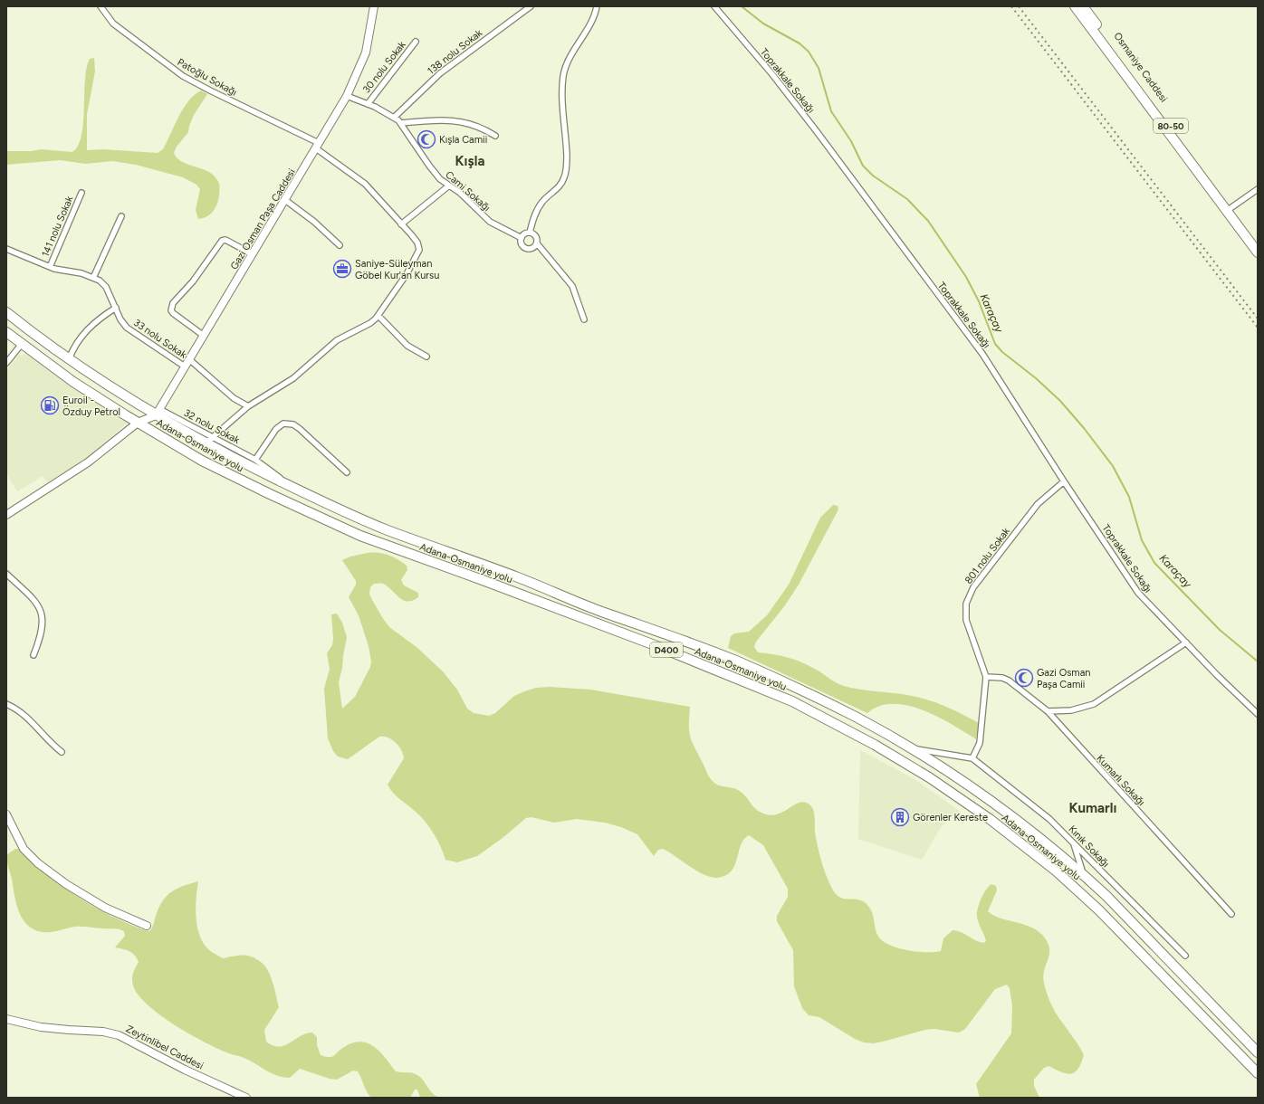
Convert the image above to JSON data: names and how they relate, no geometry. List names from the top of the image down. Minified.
{"streets":{"highway":["Osmaniye Caddesi","80-50","Adana-Osmaniye yolu","D400"],"street":["138 nolu Sokak","30 nolu Sokak","Patoğlu Sokağı","Toprakkale Sokağı","Cami Sokağı","Gazi Osman Paşa Caddesi","141 nolu Sokak","33 nolu Sokak","32 nolu Sokak","801 nolu Sokak","Kumarlı Sokağı","Kınık Sokağı","Zeytinlibel Caddesi"]},"crossings":[["138 nolu Sokak","Cami Sokağı"],["30 nolu Sokak","Cami Sokağı"],["Patoğlu Sokağı","Gazi Osman Paşa Caddesi"],["Toprakkale Sokağı","801 nolu Sokak"],["Cami Sokağı","Gazi Osman Paşa Caddesi"],["Gazi Osman Paşa Caddesi","33 nolu Sokak"],["Gazi Osman Paşa Caddesi","32 nolu Sokak"],["Gazi Osman Paşa Caddesi","Adana-Osmaniye yolu"],["141 nolu Sokak","33 nolu Sokak"],["32 nolu Sokak","Adana-Osmaniye yolu"],["Adana-Osmaniye yolu","Kınık Sokağı"],["801 nolu Sokak","Kumarlı Sokağı"]],"districts":["Kışla","Kumarlı"],"water":["Karaçay"],"places":{"mosque":["Kışla Camii","Gazi Osman Paşa Camii"],"office":["Saniye-Süleyman Göbel Kur'an Kursu"],"fuel station":["Euroil - Özduy Petrol"],"building":["Görenler Kereste"]}}
